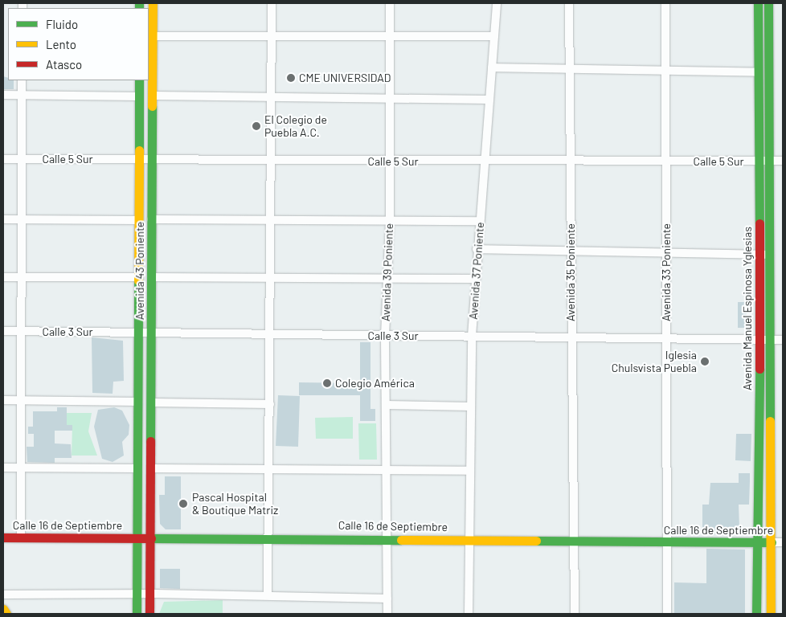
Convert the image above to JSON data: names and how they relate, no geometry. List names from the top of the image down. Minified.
{"streets":{"main road":["Avenida 43 Poniente","Avenida Manuel Espinosa Yglesias","Calle 16 de Septiembre"],"street":["Calle 5 Sur","Avenida 37 Poniente","Avenida 39 Poniente","Avenida 35 Poniente","Avenida 33 Poniente","Calle 3 Sur"]},"crossings":[["Calle 5 Sur","Avenida 43 Poniente"],["Calle 5 Sur","Avenida 37 Poniente"],["Calle 5 Sur","Avenida 39 Poniente"],["Calle 5 Sur","Avenida 35 Poniente"],["Calle 5 Sur","Avenida 33 Poniente"],["Calle 5 Sur","Avenida Manuel Espinosa Yglesias"],["Avenida 43 Poniente","Calle 3 Sur"],["Avenida 43 Poniente","Calle 16 de Septiembre"],["Avenida 37 Poniente","Calle 3 Sur"],["Avenida 37 Poniente","Calle 16 de Septiembre"],["Avenida 39 Poniente","Calle 3 Sur"],["Avenida 39 Poniente","Calle 16 de Septiembre"],["Avenida 35 Poniente","Calle 3 Sur"],["Avenida 35 Poniente","Calle 16 de Septiembre"],["Avenida 33 Poniente","Calle 3 Sur"],["Avenida 33 Poniente","Calle 16 de Septiembre"],["Avenida Manuel Espinosa Yglesias","Calle 3 Sur"],["Avenida Manuel Espinosa Yglesias","Calle 16 de Septiembre"]],"places":["CME UNIVERSIDAD","El Colegio de Puebla A.C.","Iglesia Chulsvista Puebla","Colegio América","Pascal Hospital & Boutique Matriz"],"legend":["Fluido","Lento","Atasco"]}
